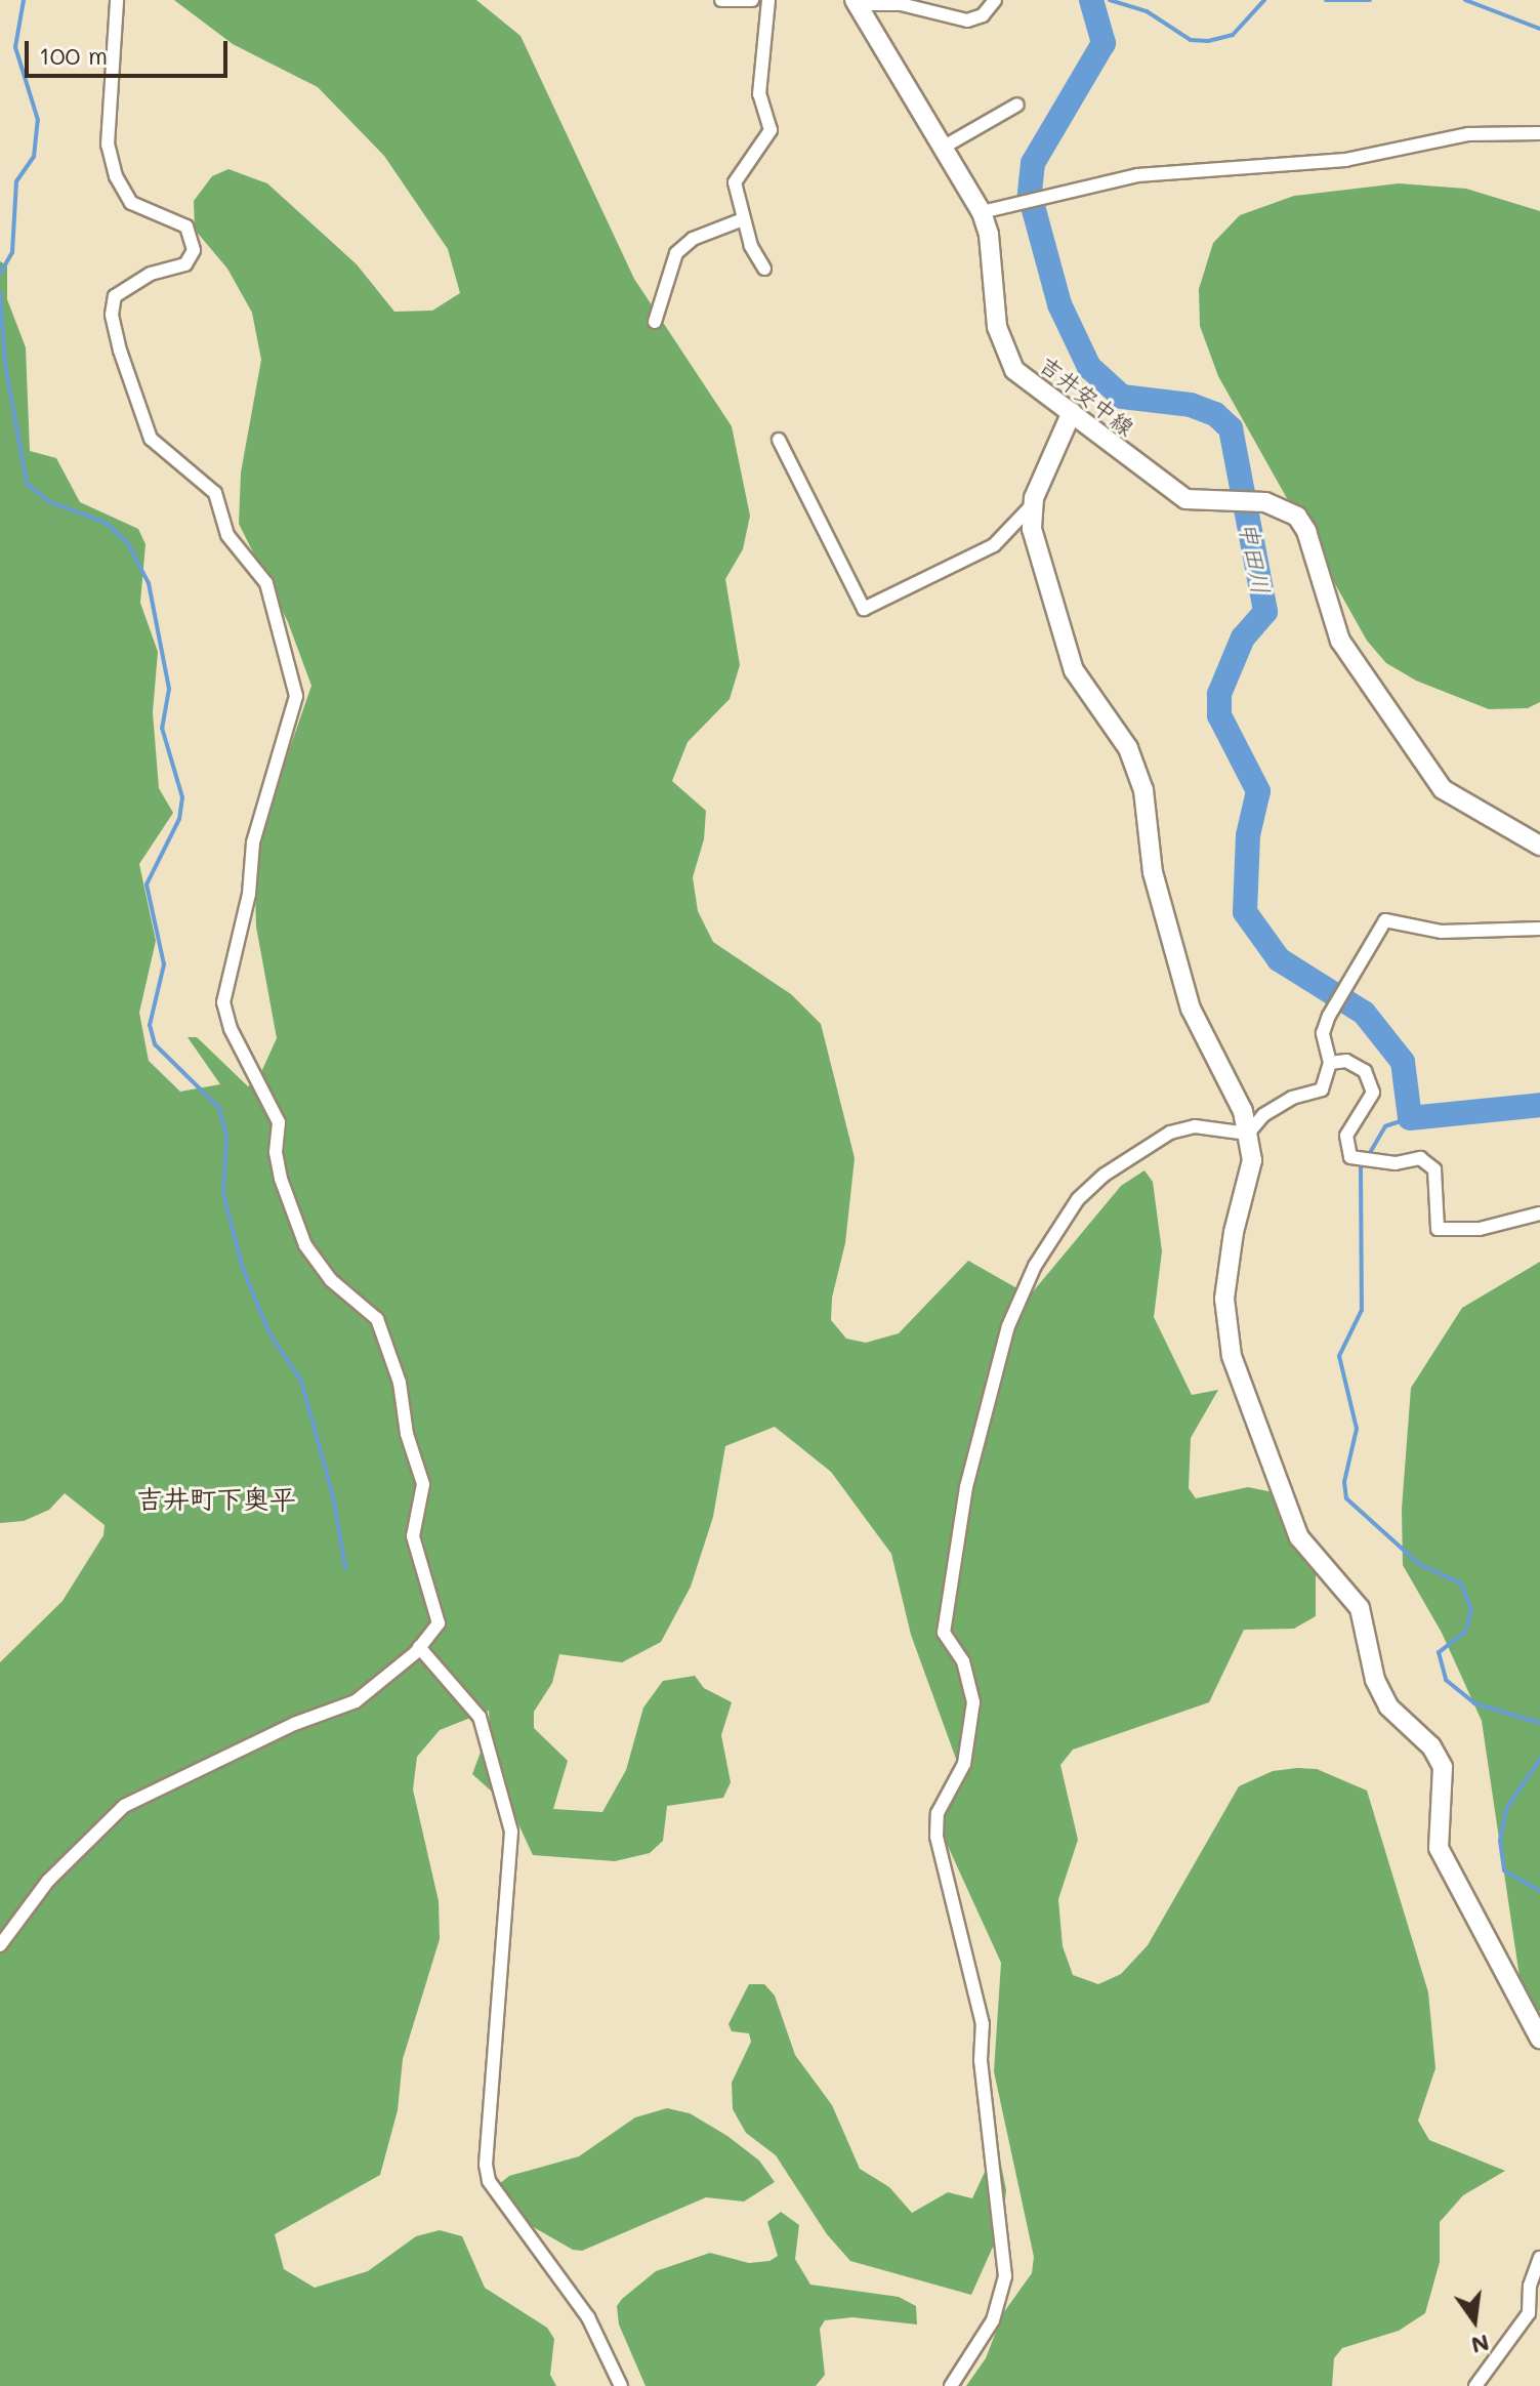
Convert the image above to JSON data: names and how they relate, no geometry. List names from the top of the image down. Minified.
{"streets":{"street":["吉井安中線"]},"districts":["吉井町下奥平"],"water":["申田川"],"scale_bar":"100 m","north":"bottom"}
